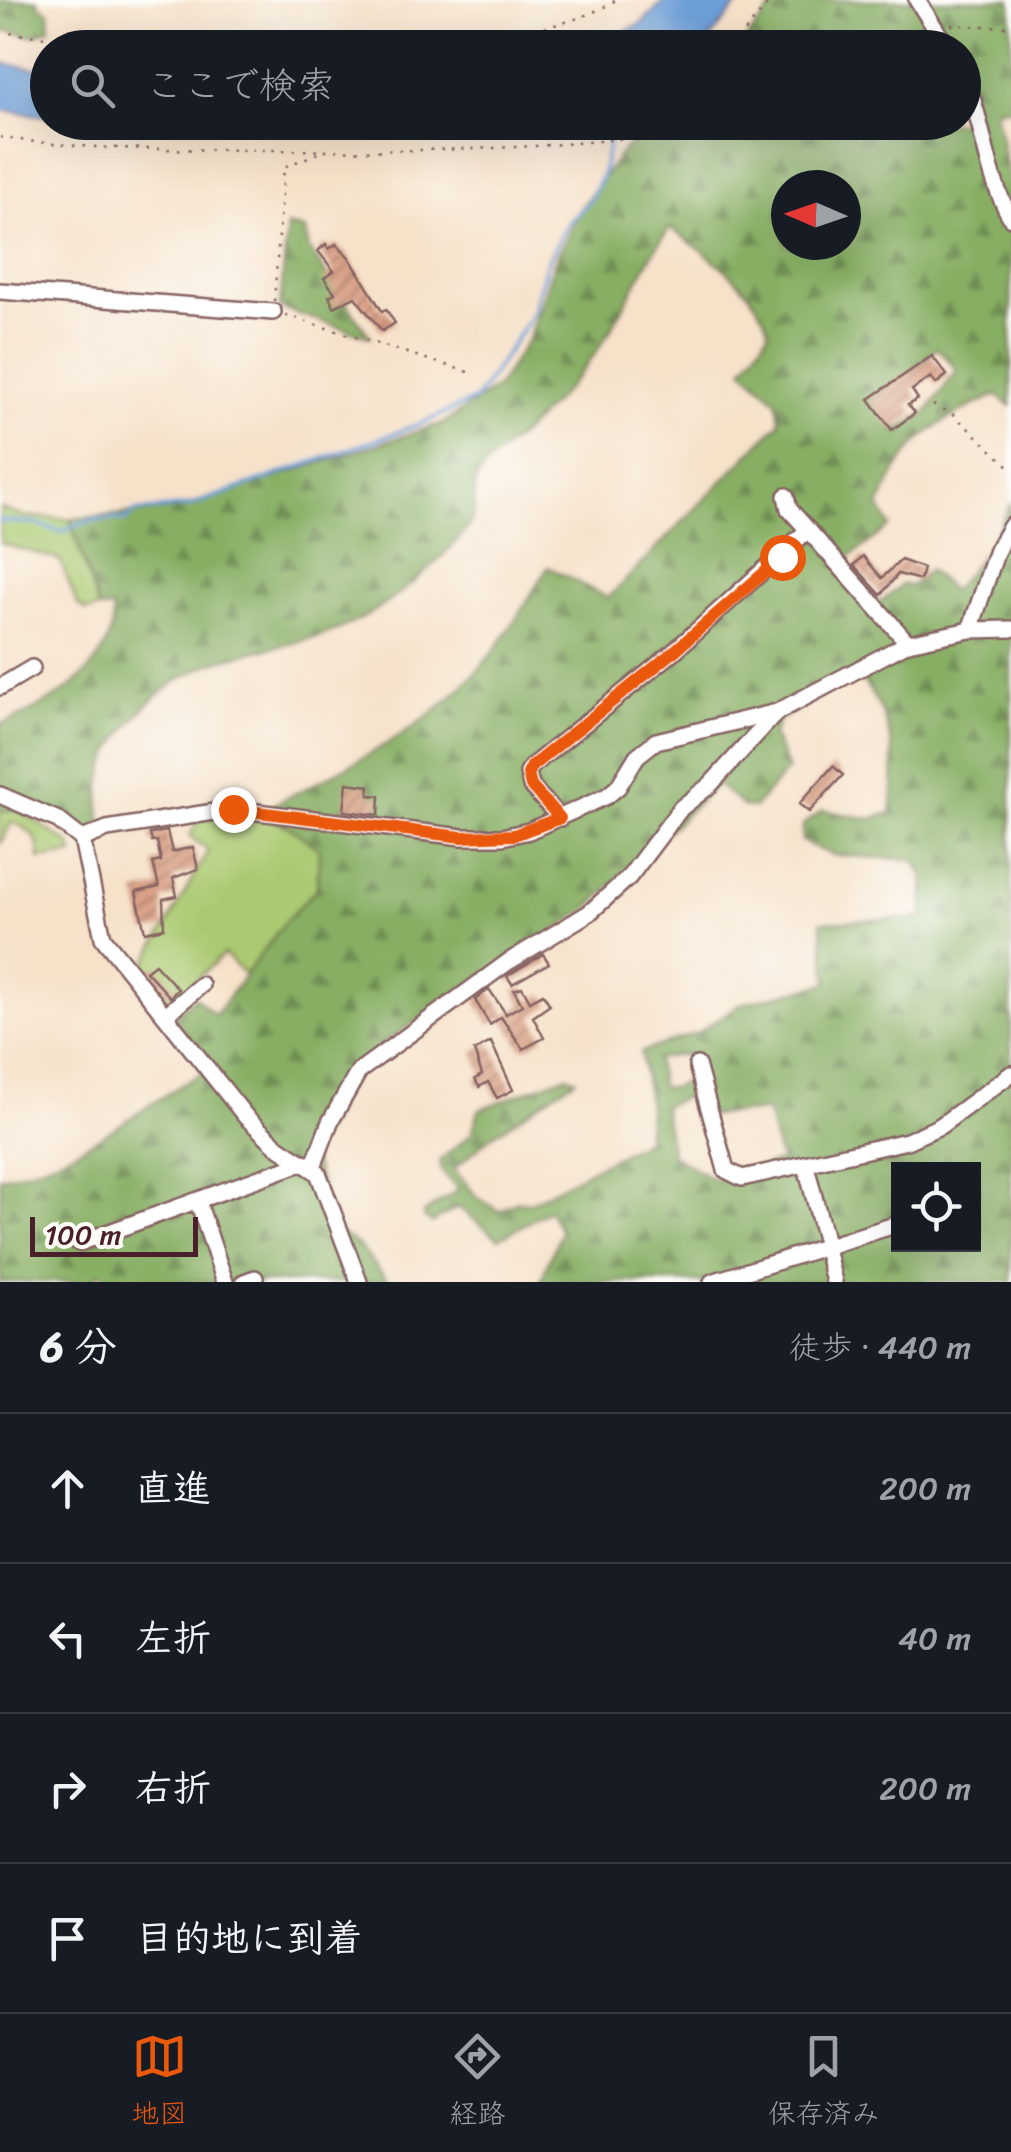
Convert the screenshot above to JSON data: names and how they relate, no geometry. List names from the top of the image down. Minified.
{"scale_bar":"100 m","north":"left","page":{"search":"ここで検索","scale":"100 m","heading":["6 分","徒歩 · 440 m"],"list":[["直進","200 m"],["左折","40 m"],["右折","200 m"],"目的地に到着"],"nav":["地図","経路","保存済み"]}}
